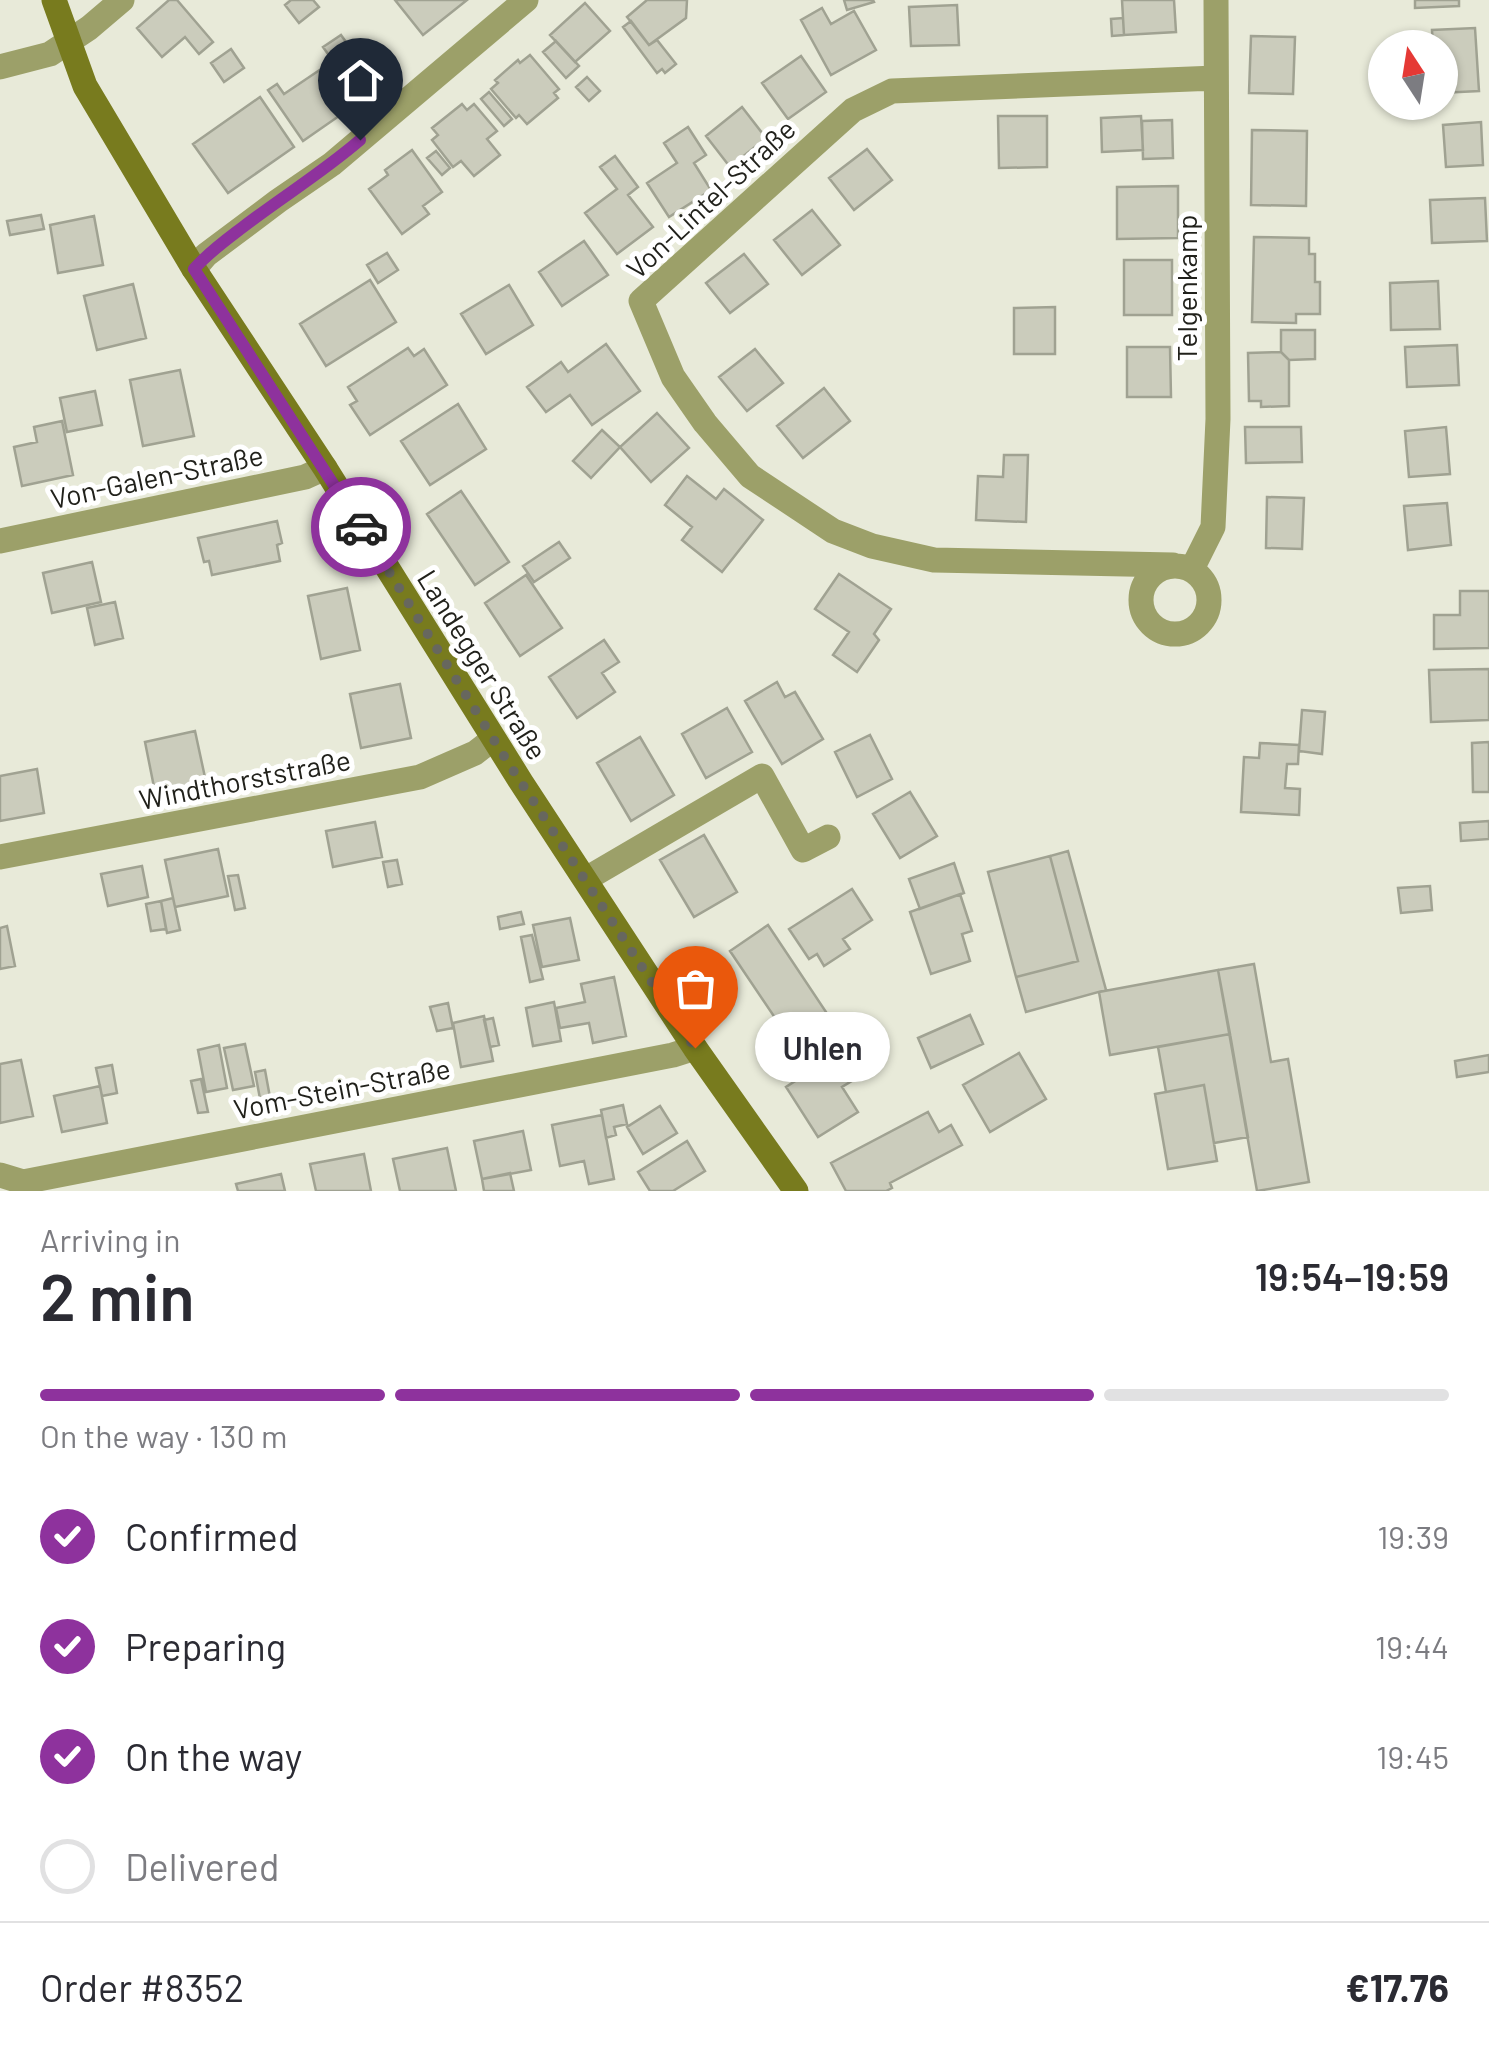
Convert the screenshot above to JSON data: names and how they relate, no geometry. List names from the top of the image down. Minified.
{"streets":{"main road":["Landegger Straße"],"street":["Von-Lintel-Straße","Telgenkamp","Von-Galen-Straße","Windthorststraße","Vom-Stein-Straße"]},"crossings":[["Von-Lintel-Straße","Telgenkamp"],["Von-Galen-Straße","Landegger Straße"],["Landegger Straße","Windthorststraße"],["Landegger Straße","Vom-Stein-Straße"]],"places":["Uhlen"],"north":"top","page":{"bubble":"Uhlen","heading":["2 min","Arriving in","19:54–19:59"],"panel":["Order #8352","€17.76"],"bar":"On the way · 130 m","list":[["Confirmed","19:39"],["Preparing","19:44"],["On the way","19:45"],"Delivered"]}}
